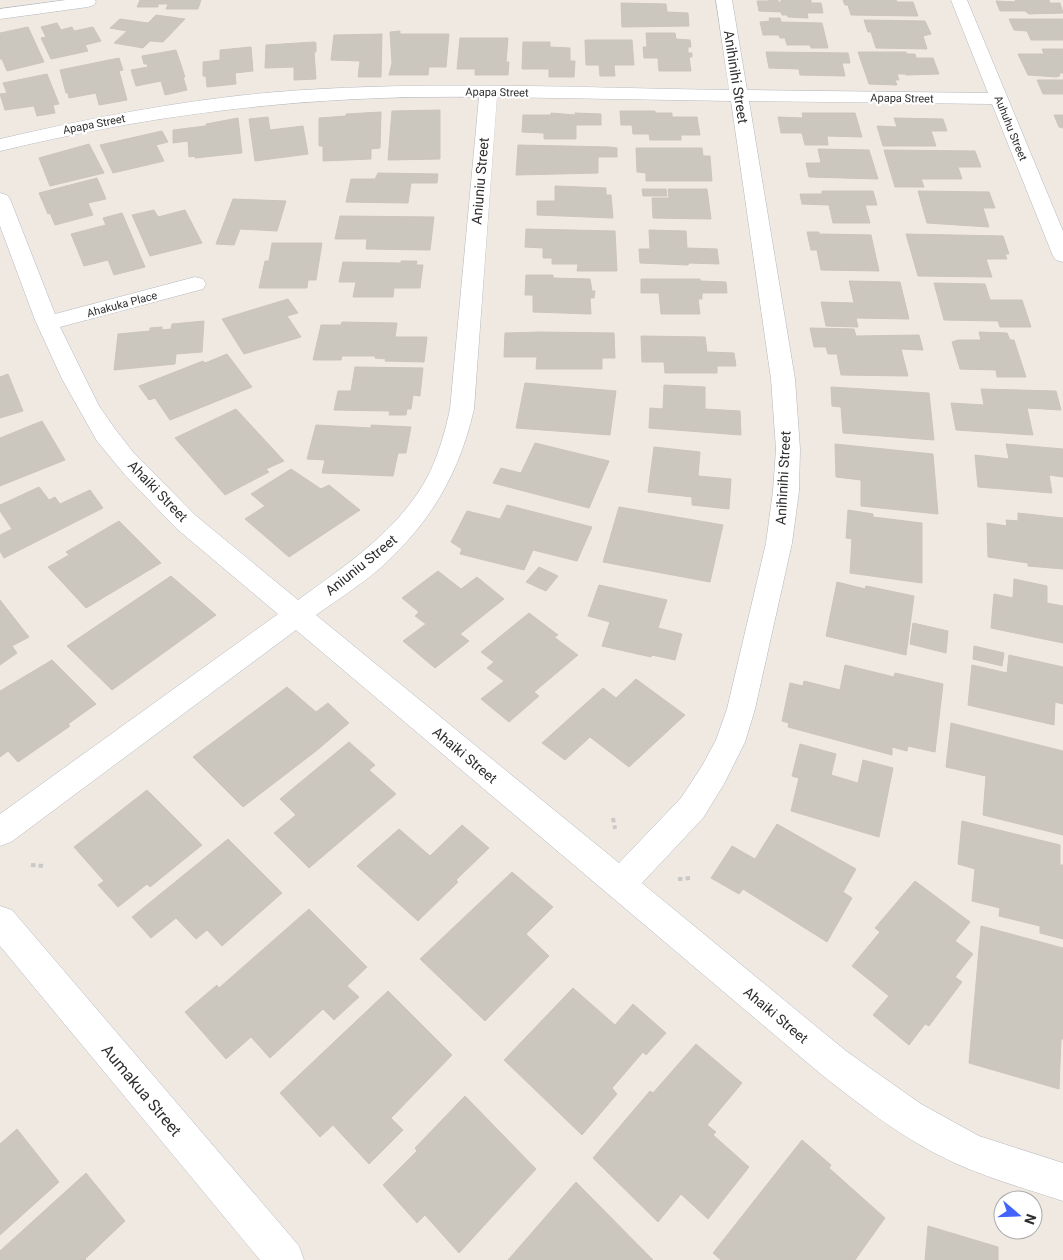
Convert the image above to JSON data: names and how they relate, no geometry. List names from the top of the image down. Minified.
{"streets":{"street":["Anihinihi Street","Apapa Street","Auhuhu Street","Aniuniu Street","Ahakuka Place","Ahaiki Street","Aumakua Street"]},"crossings":[["Anihinihi Street","Apapa Street"],["Anihinihi Street","Ahaiki Street"],["Apapa Street","Auhuhu Street"],["Apapa Street","Aniuniu Street"],["Aniuniu Street","Ahaiki Street"],["Ahakuka Place","Ahaiki Street"]],"north":"right"}
